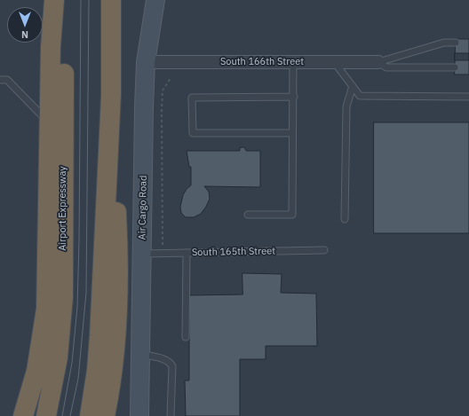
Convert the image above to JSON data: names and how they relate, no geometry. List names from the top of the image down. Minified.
{"streets":{"highway":["Airport Expressway"],"street":["South 166th Street","Air Cargo Road"],"lane":["South 165th Street"]},"crossings":[["South 166th Street","Air Cargo Road"],["Air Cargo Road","South 165th Street"]],"north":"bottom"}
